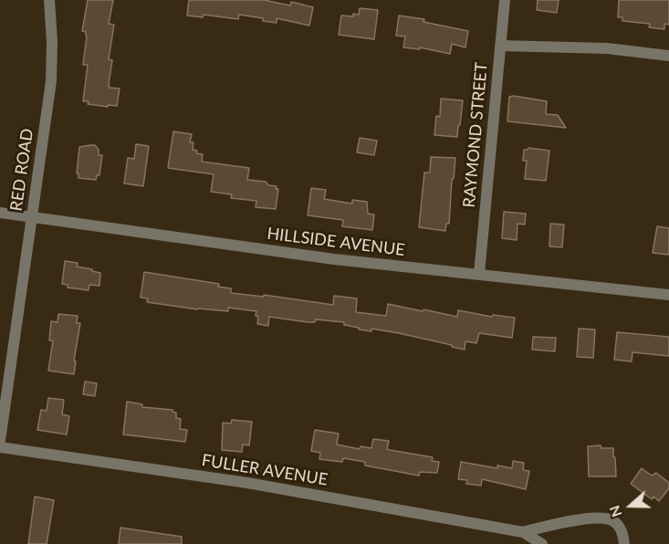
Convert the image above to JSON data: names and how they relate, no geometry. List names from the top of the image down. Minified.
{"streets":{"street":["RAYMOND STREET","RED ROAD","HILLSIDE AVENUE","FULLER AVENUE"]},"crossings":[["RAYMOND STREET","HILLSIDE AVENUE"],["RED ROAD","HILLSIDE AVENUE"]],"north":"left"}
